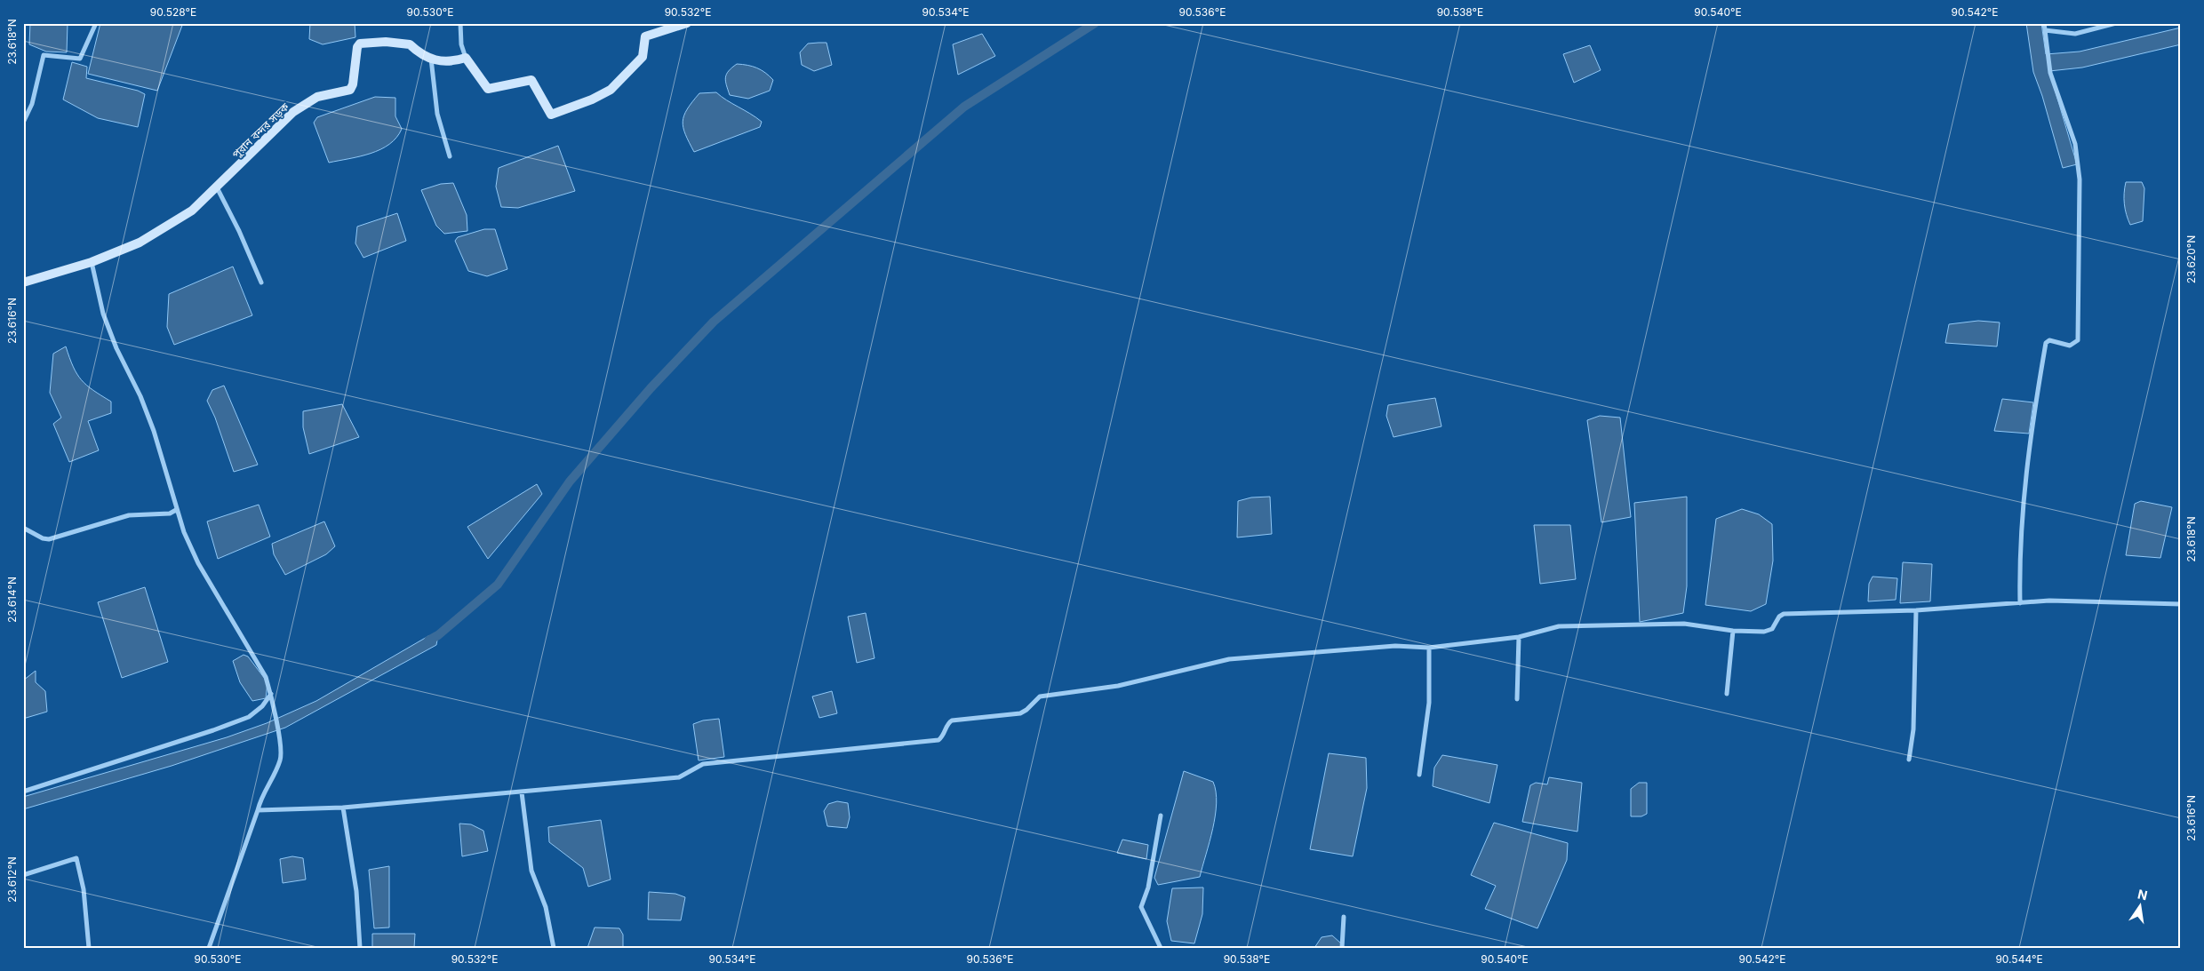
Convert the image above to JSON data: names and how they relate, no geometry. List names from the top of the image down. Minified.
{"streets":{"street":["পুরান বন্দর সড়ক"]},"north":"top","coordinates":["90.528°E","90.530°E","90.532°E","90.534°E","90.536°E","90.538°E","90.540°E","90.542°E","23.618°N","23.620°N","23.616°N","23.614°N","23.612°N","90.544°E"]}
